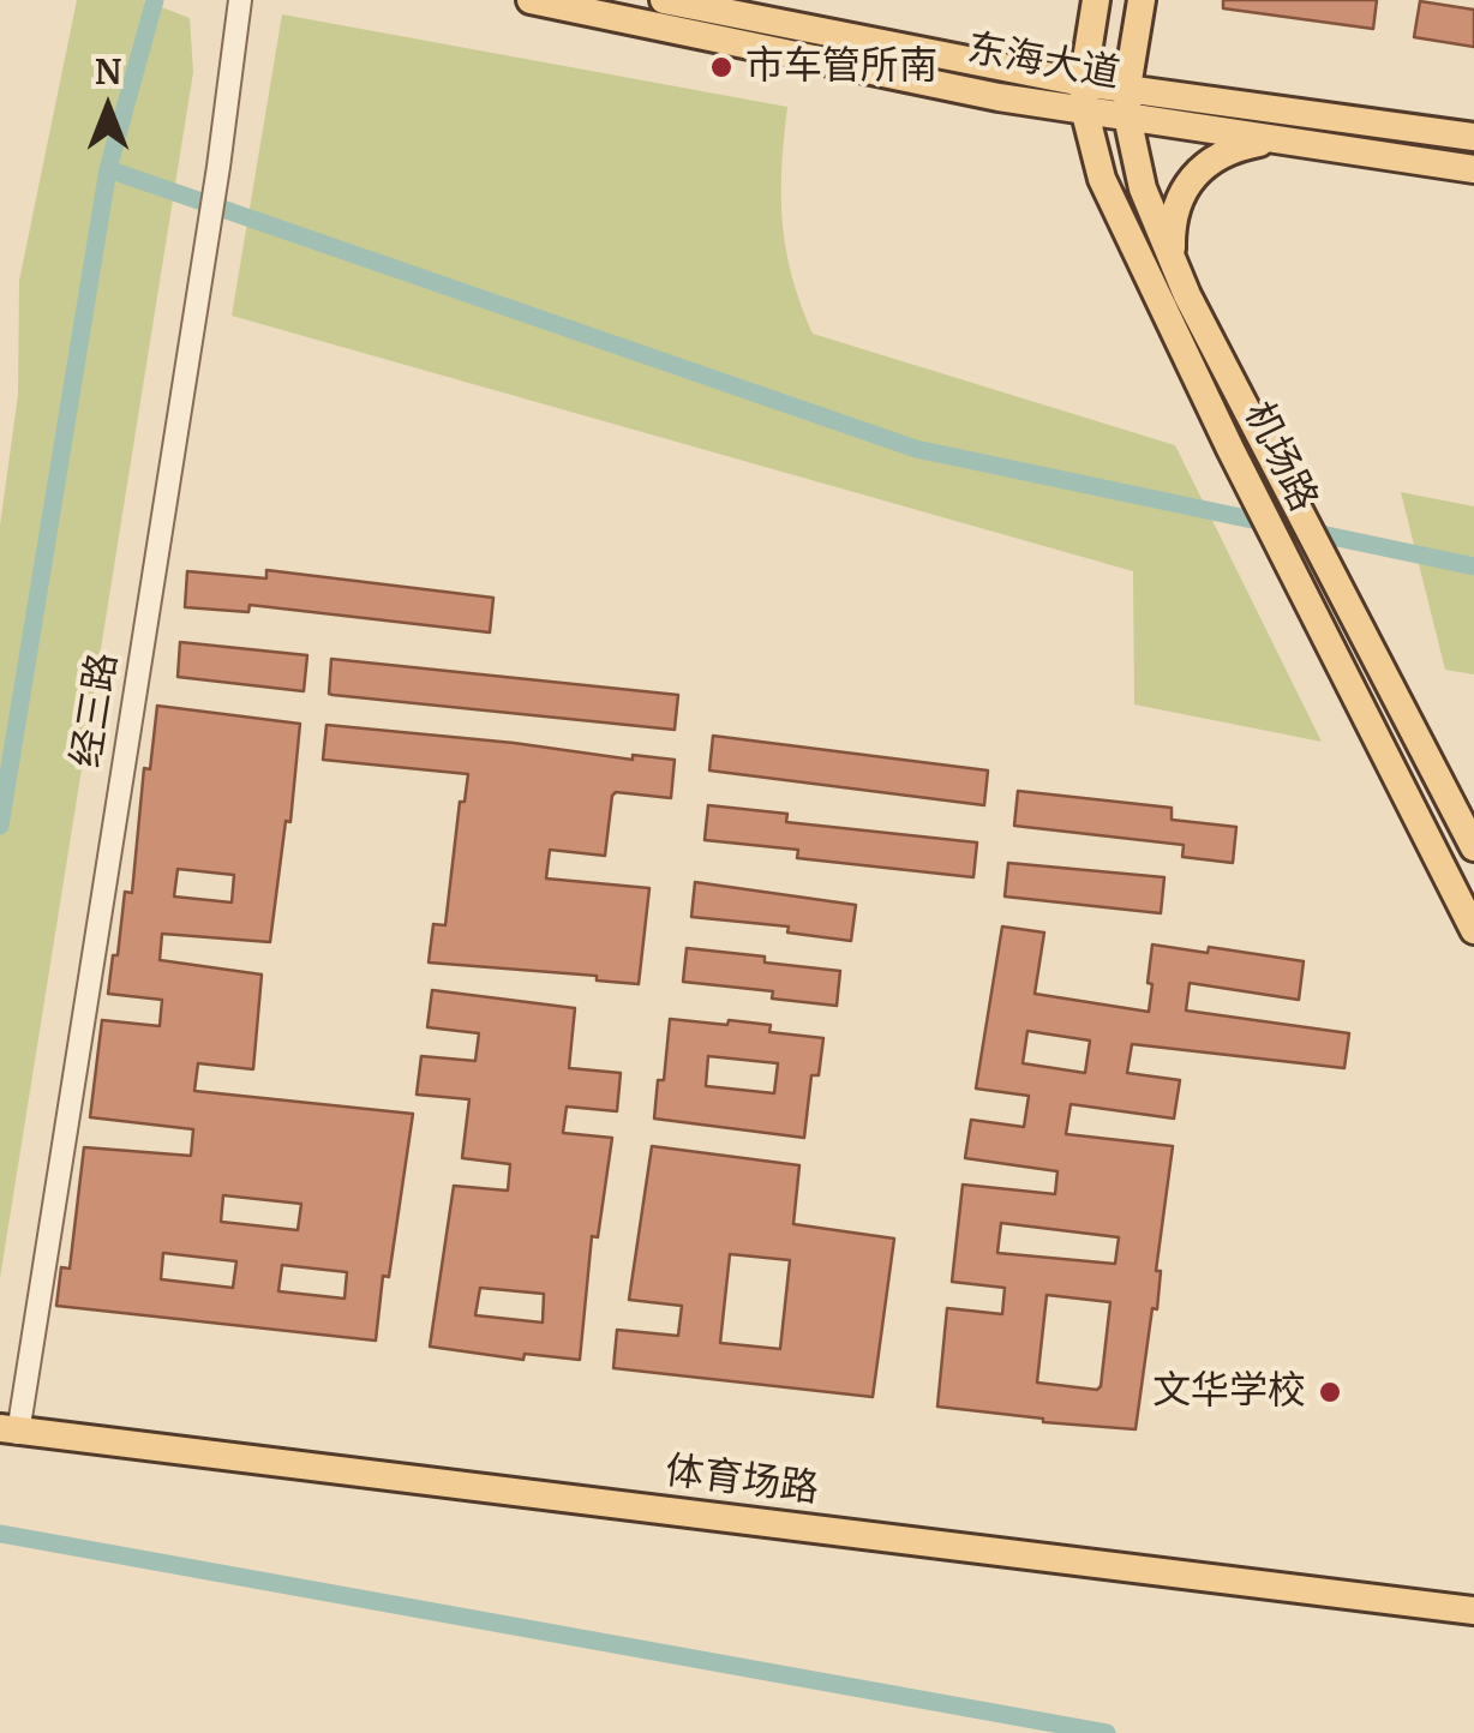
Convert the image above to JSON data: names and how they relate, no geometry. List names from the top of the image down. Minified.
{"streets":{"main road":["东海大道","机场路","体育场路"],"street":["经三路"]},"crossings":[["东海大道","机场路"],["经三路","体育场路"]],"places":["市车管所南","文华学校"],"north":"top"}
